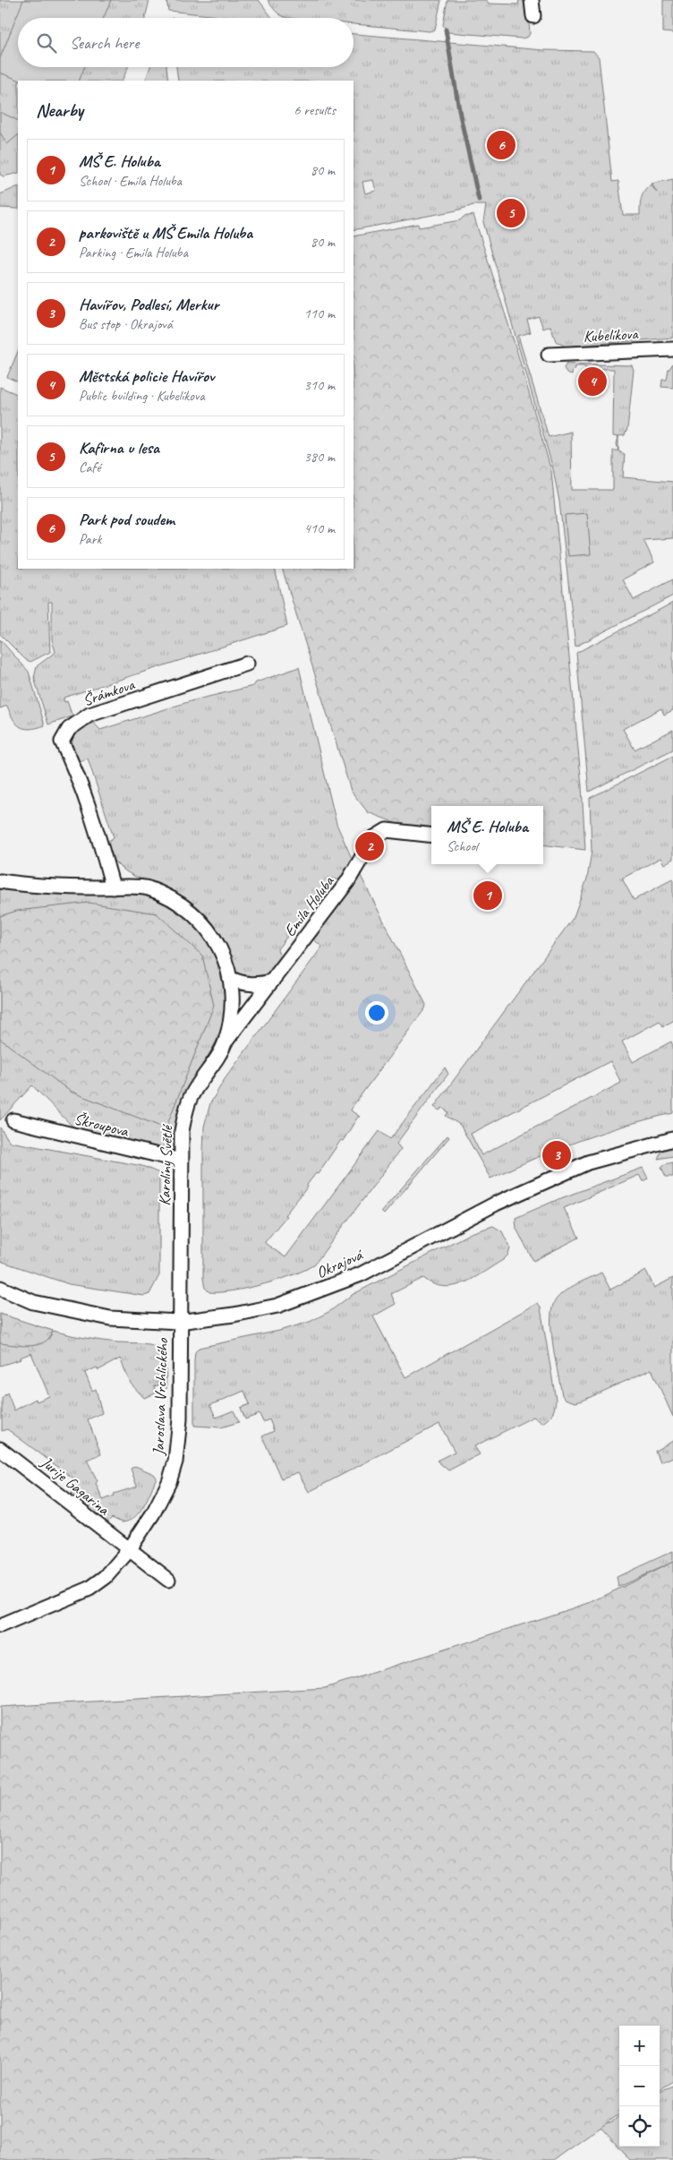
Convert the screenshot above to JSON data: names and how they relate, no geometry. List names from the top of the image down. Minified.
{"streets":{"street":["Kubelíkova","Šrámkova","Emila Holuba","Škroupova","Karolíny Světlé","Okrajová","Jaroslava Vrchlického","Jurije Gagarina"]},"crossings":[["Šrámkova","Karolíny Světlé"],["Emila Holuba","Karolíny Světlé"],["Škroupova","Karolíny Světlé"],["Karolíny Světlé","Okrajová"],["Karolíny Světlé","Jaroslava Vrchlického"],["Okrajová","Jaroslava Vrchlického"],["Jaroslava Vrchlického","Jurije Gagarina"]],"page":{"search":"Search here","heading":["Nearby","6 results"],"pins":["6","5","4","2","1","3"],"list":[{"mark":"1","name":"MŠ E. Holuba","note":"School · Emila Holuba","value":"80 m"},{"mark":"2","name":"parkoviště u MŠ Emila Holuba","note":"Parking · Emila Holuba","value":"80 m"},{"mark":"3","name":"Havířov, Podlesí, Merkur","note":"Bus stop · Okrajová","value":"110 m"},{"mark":"4","name":"Městská policie Havířov","note":"Public building · Kubelíkova","value":"310 m"},{"mark":"5","name":"Kafirna u lesa","note":"Café","value":"380 m"},{"mark":"6","name":"Park pod soudem","note":"Park","value":"410 m"}],"popup":["MŠ E. Holuba","School"],"map_buttons":["+","−"]}}
